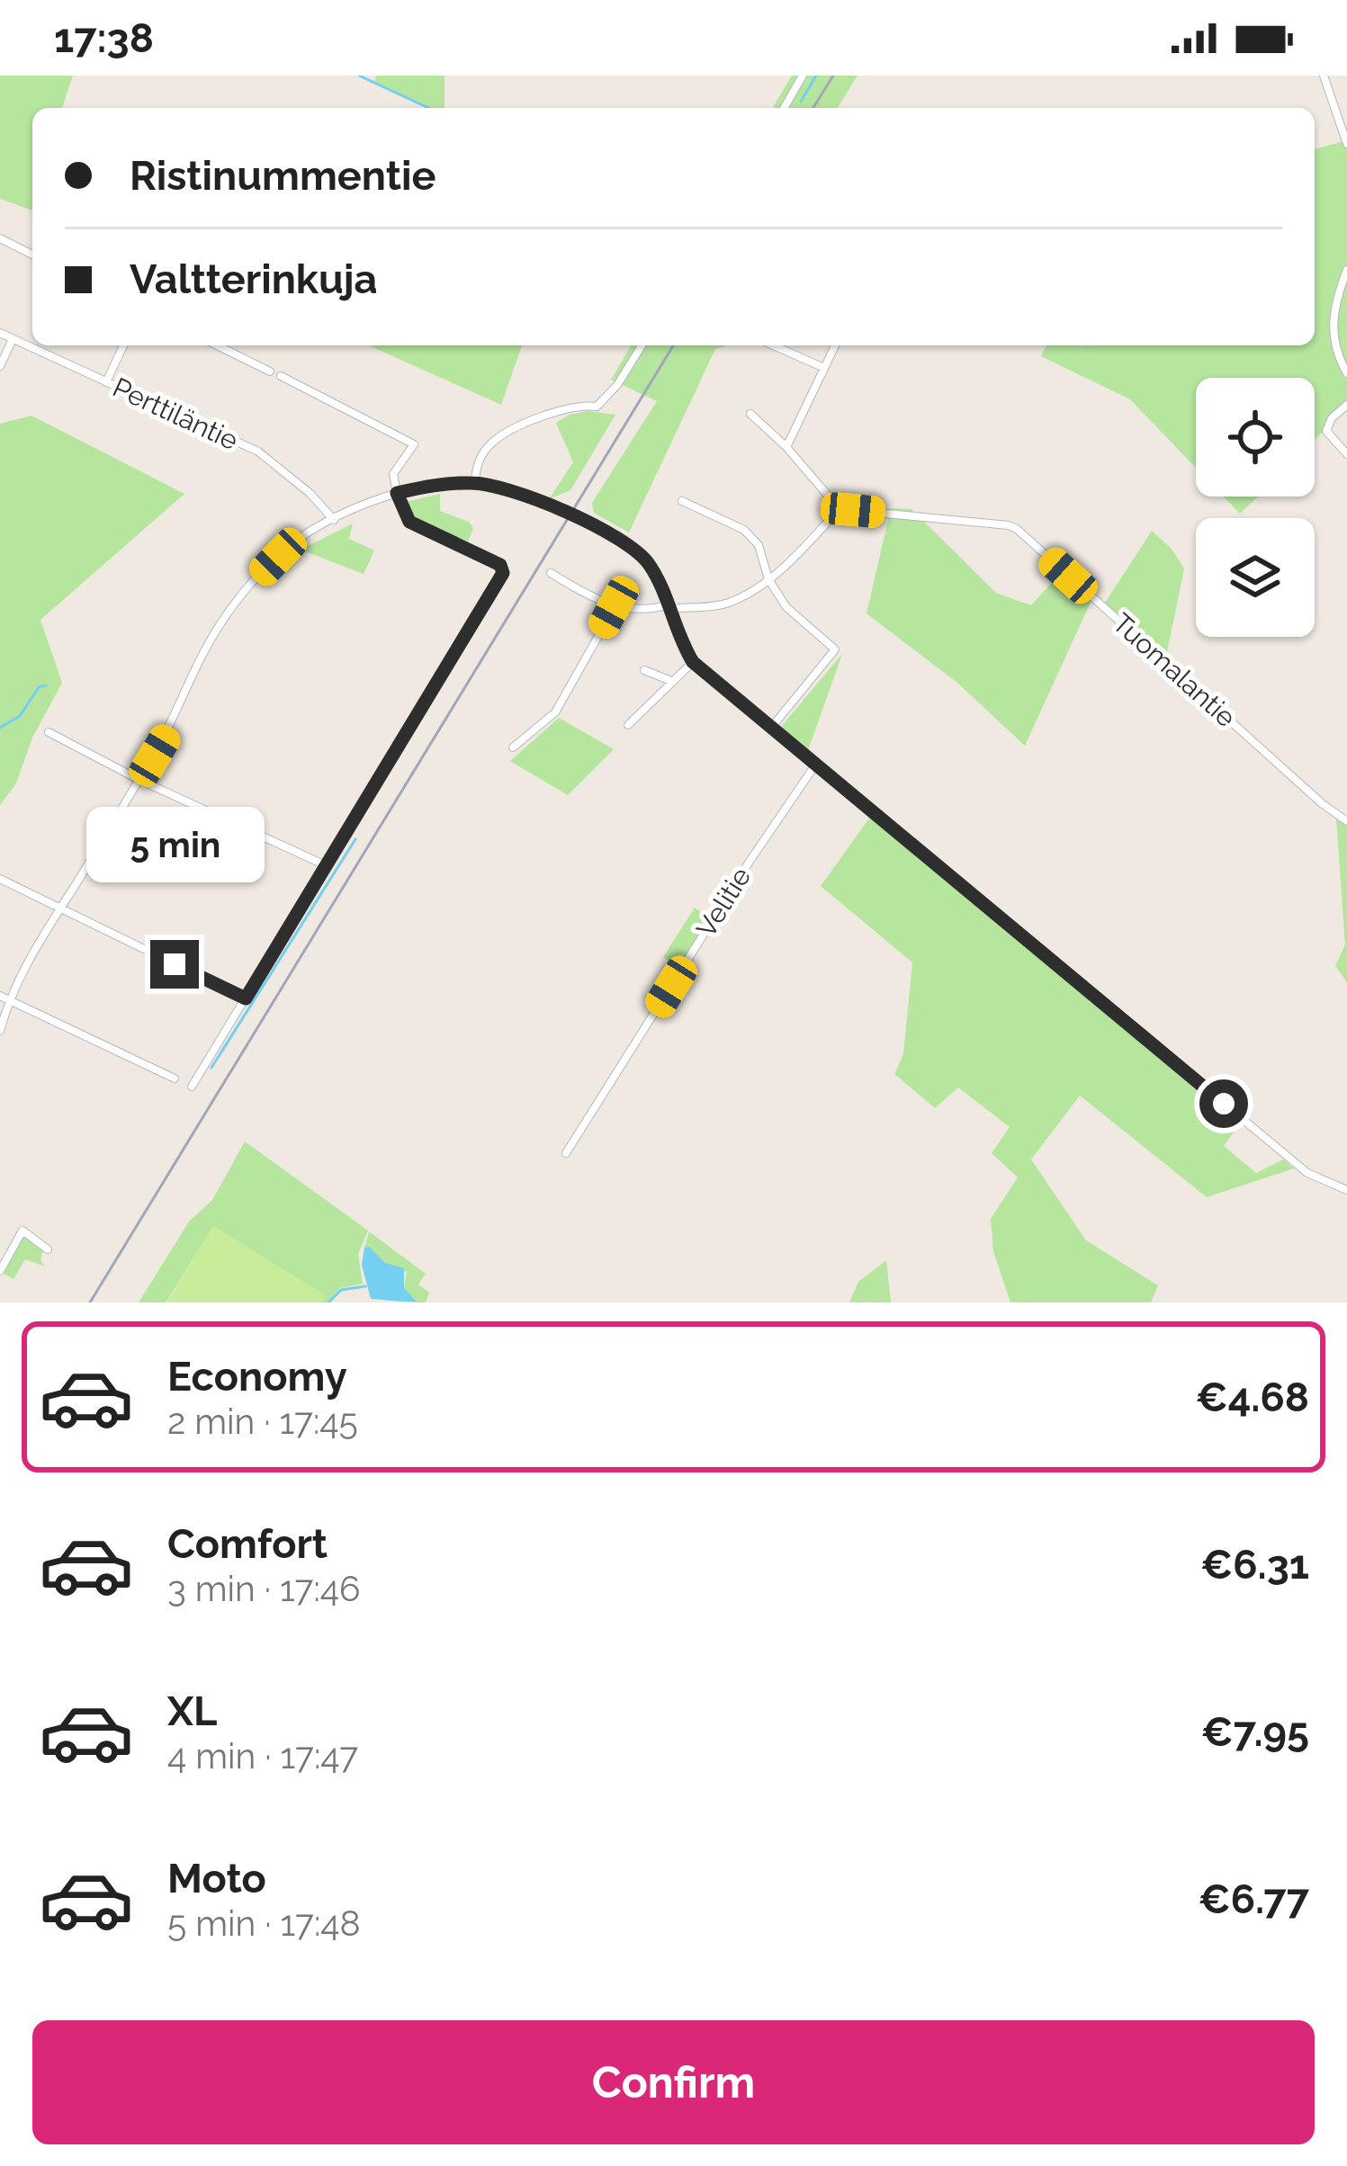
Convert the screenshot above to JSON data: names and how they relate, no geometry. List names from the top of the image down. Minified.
{"streets":{"street":["Perttiläntie","Tuomalantie","Velitie"]},"page":{"status":"17:38","banner":["Ristinummentie","Valtterinkuja"],"bubble":"5 min","list":[{"name":"Economy","note":"2 min · 17:45","value":"€4.68"},{"name":"Comfort","note":"3 min · 17:46","value":"€6.31"},{"name":"XL","note":"4 min · 17:47","value":"€7.95"},{"name":"Moto","note":"5 min · 17:48","value":"€6.77"}],"buttons":"Confirm"}}
